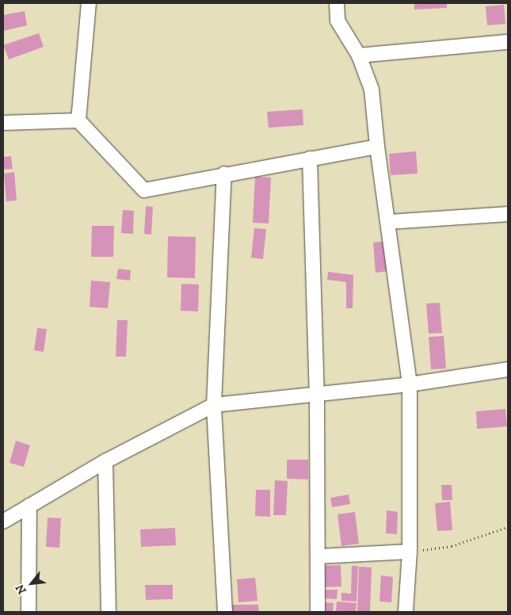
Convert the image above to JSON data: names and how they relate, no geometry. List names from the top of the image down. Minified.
{"north":"bottom left"}
